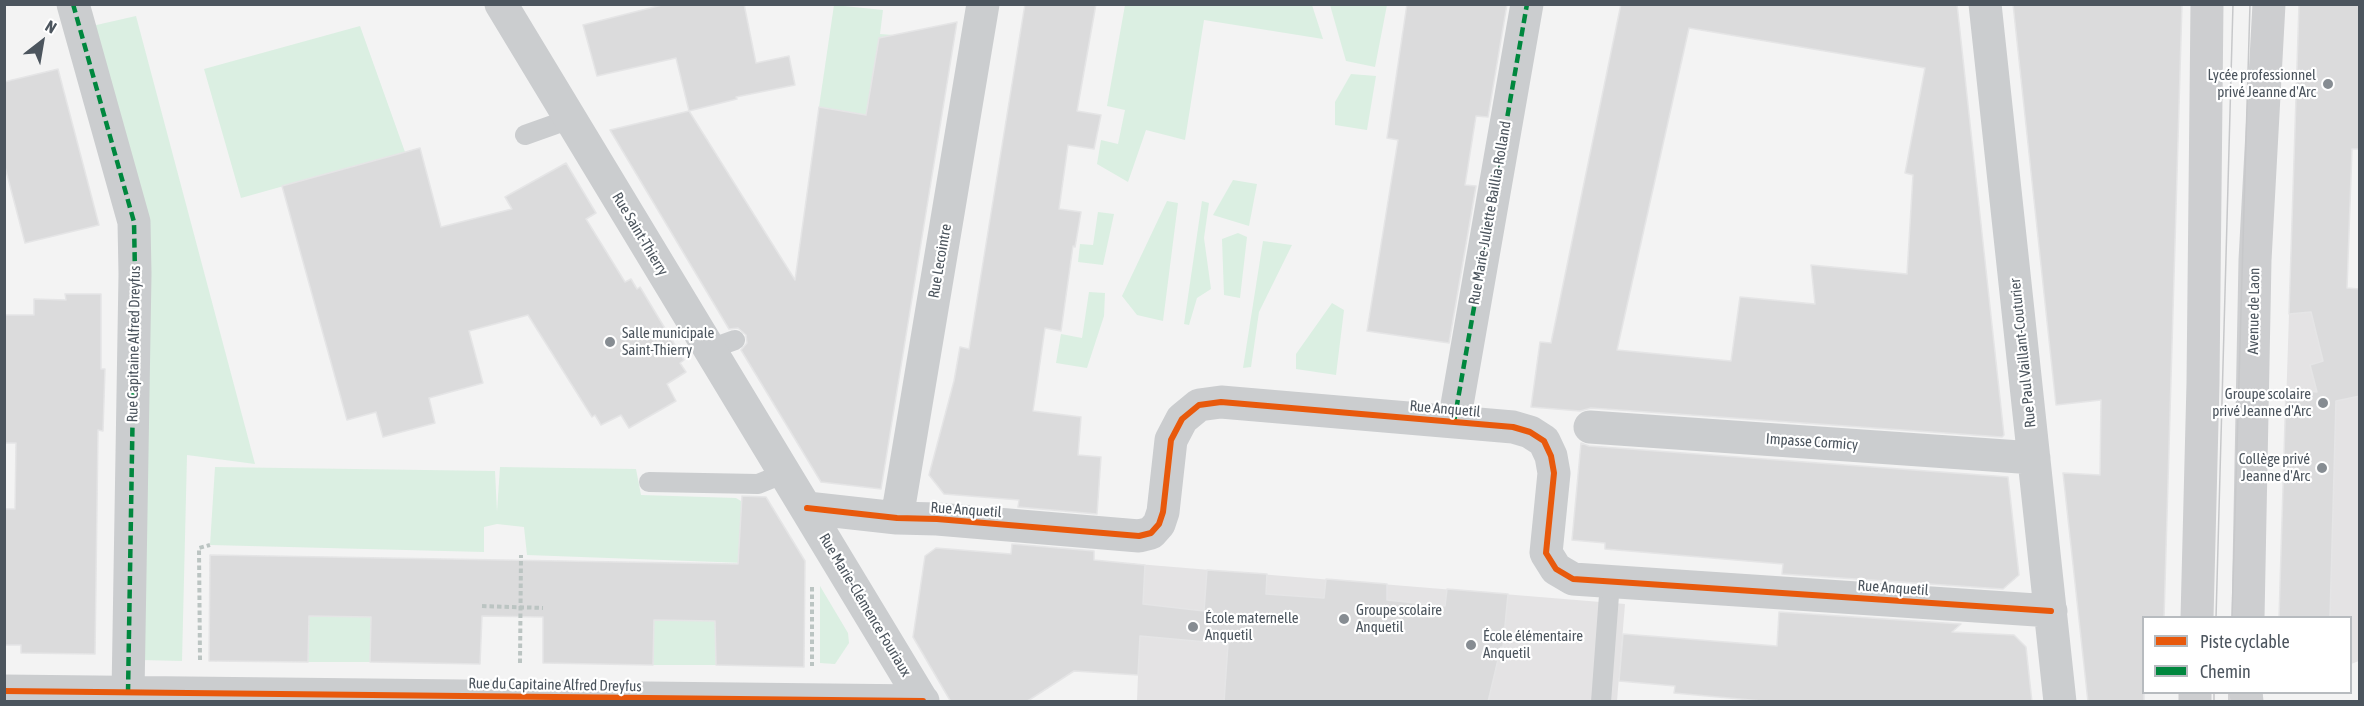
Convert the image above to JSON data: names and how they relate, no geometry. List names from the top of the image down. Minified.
{"streets":{"main road":["Avenue de Laon"],"street":["Rue Marie-Juliette Baillia-Rolland","Rue Saint-Thierry","Rue Lecointre","Rue Capitaine Alfred Dreyfus","Rue Paul Vaillant-Couturier","Rue Anquetil","Impasse Cormicy","Rue Marie-Clémence Fouriaux","Rue du Capitaine Alfred Dreyfus"]},"crossings":[["Rue Marie-Juliette Baillia-Rolland","Rue Anquetil"],["Rue Saint-Thierry","Rue Anquetil"],["Rue Saint-Thierry","Rue Marie-Clémence Fouriaux"],["Rue Lecointre","Rue Anquetil"],["Rue Capitaine Alfred Dreyfus","Rue du Capitaine Alfred Dreyfus"],["Rue Paul Vaillant-Couturier","Rue Anquetil"],["Rue Paul Vaillant-Couturier","Impasse Cormicy"],["Rue Anquetil","Rue Marie-Clémence Fouriaux"],["Rue Marie-Clémence Fouriaux","Rue du Capitaine Alfred Dreyfus"]],"places":["Lycée professionnel privé Jeanne d'Arc","Salle municipale Saint-Thierry","Groupe scolaire privé Jeanne d'Arc","Collège privé Jeanne d'Arc","Groupe scolaire Anquetil","École maternelle Anquetil","École élémentaire Anquetil"],"legend":["Piste cyclable","Chemin"],"north":"top right"}
